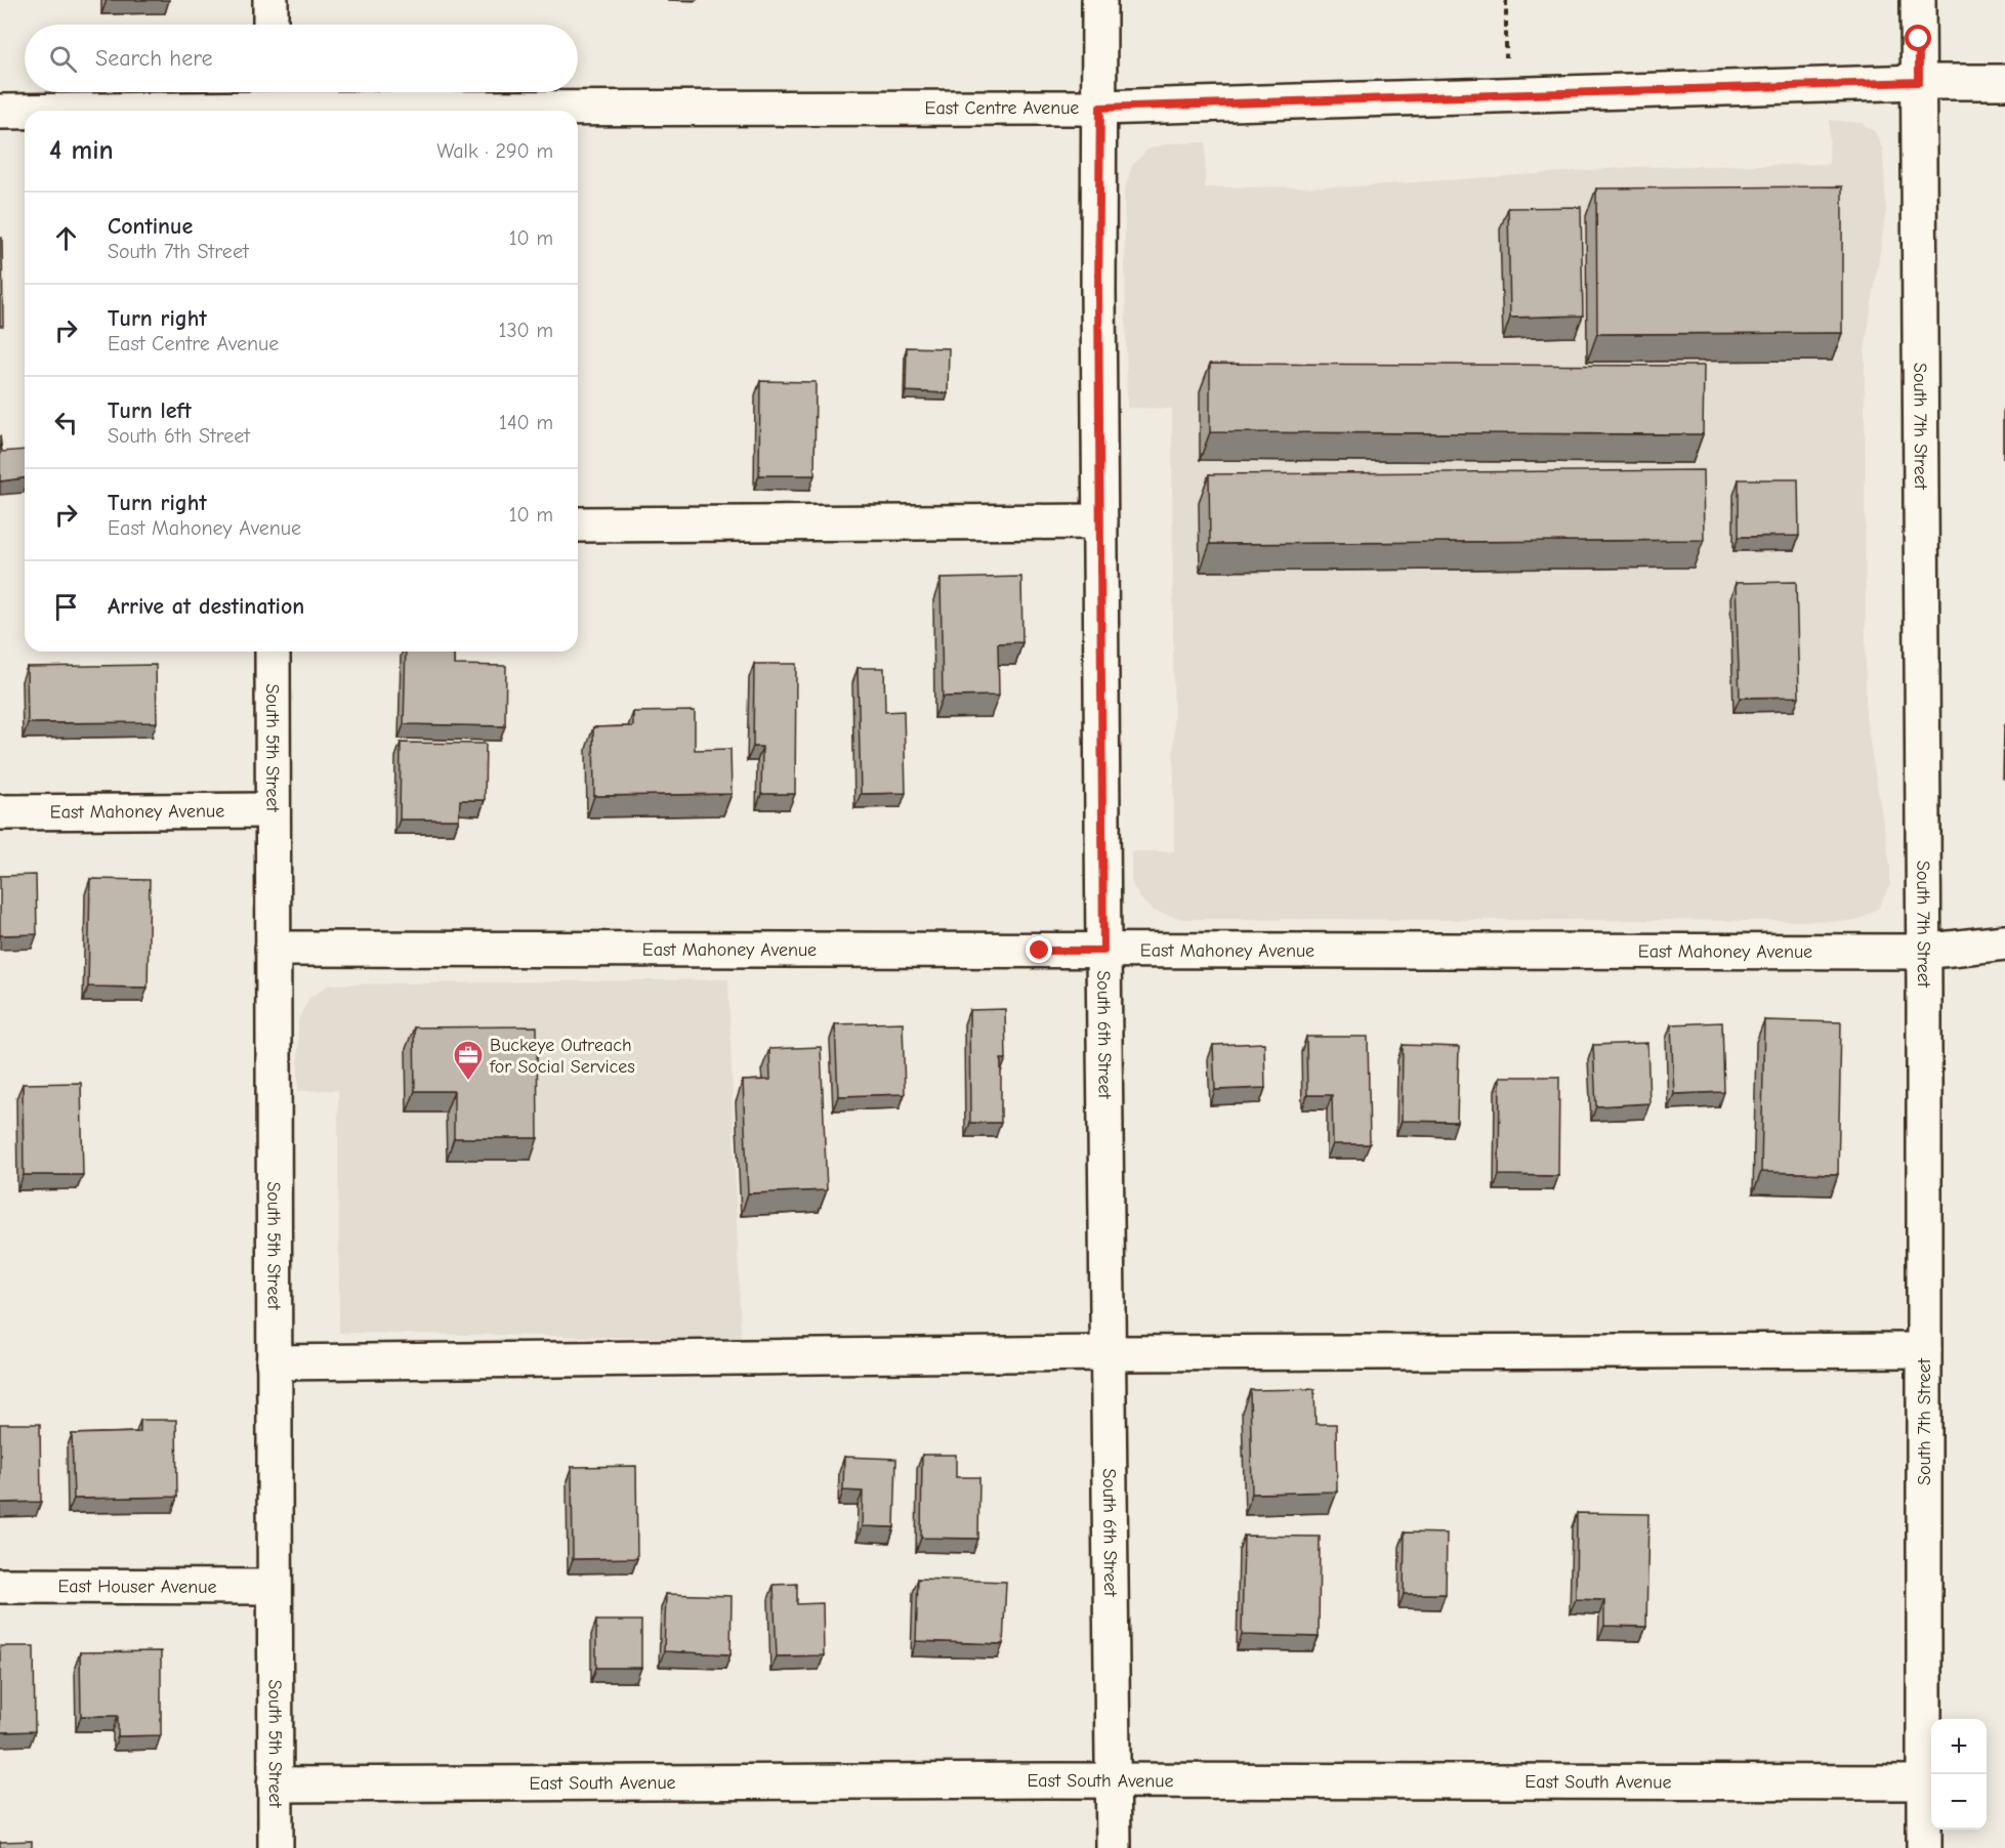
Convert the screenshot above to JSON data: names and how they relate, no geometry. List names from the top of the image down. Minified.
{"streets":{"street":["East Centre Avenue","South 7th Street","South 5th Street","East Mahoney Avenue","South 6th Street","East Houser Avenue","East South Avenue"]},"crossings":[["East Centre Avenue","South 7th Street"],["East Centre Avenue","South 6th Street"],["South 7th Street","East Mahoney Avenue"],["South 7th Street","East South Avenue"],["South 5th Street","East Mahoney Avenue"],["South 5th Street","East Houser Avenue"],["South 5th Street","East South Avenue"],["East Mahoney Avenue","South 6th Street"],["South 6th Street","East South Avenue"]],"places":{"office":["Buckeye Outreach for Social Services"]},"page":{"search":"Search here","heading":["4 min","Walk · 290 m"],"list":[["Continue","South 7th Street","10 m"],["Turn right","East Centre Avenue","130 m"],["Turn left","South 6th Street","140 m"],["Turn right","East Mahoney Avenue","10 m"],"Arrive at destination"],"map_buttons":["+","−"]}}
